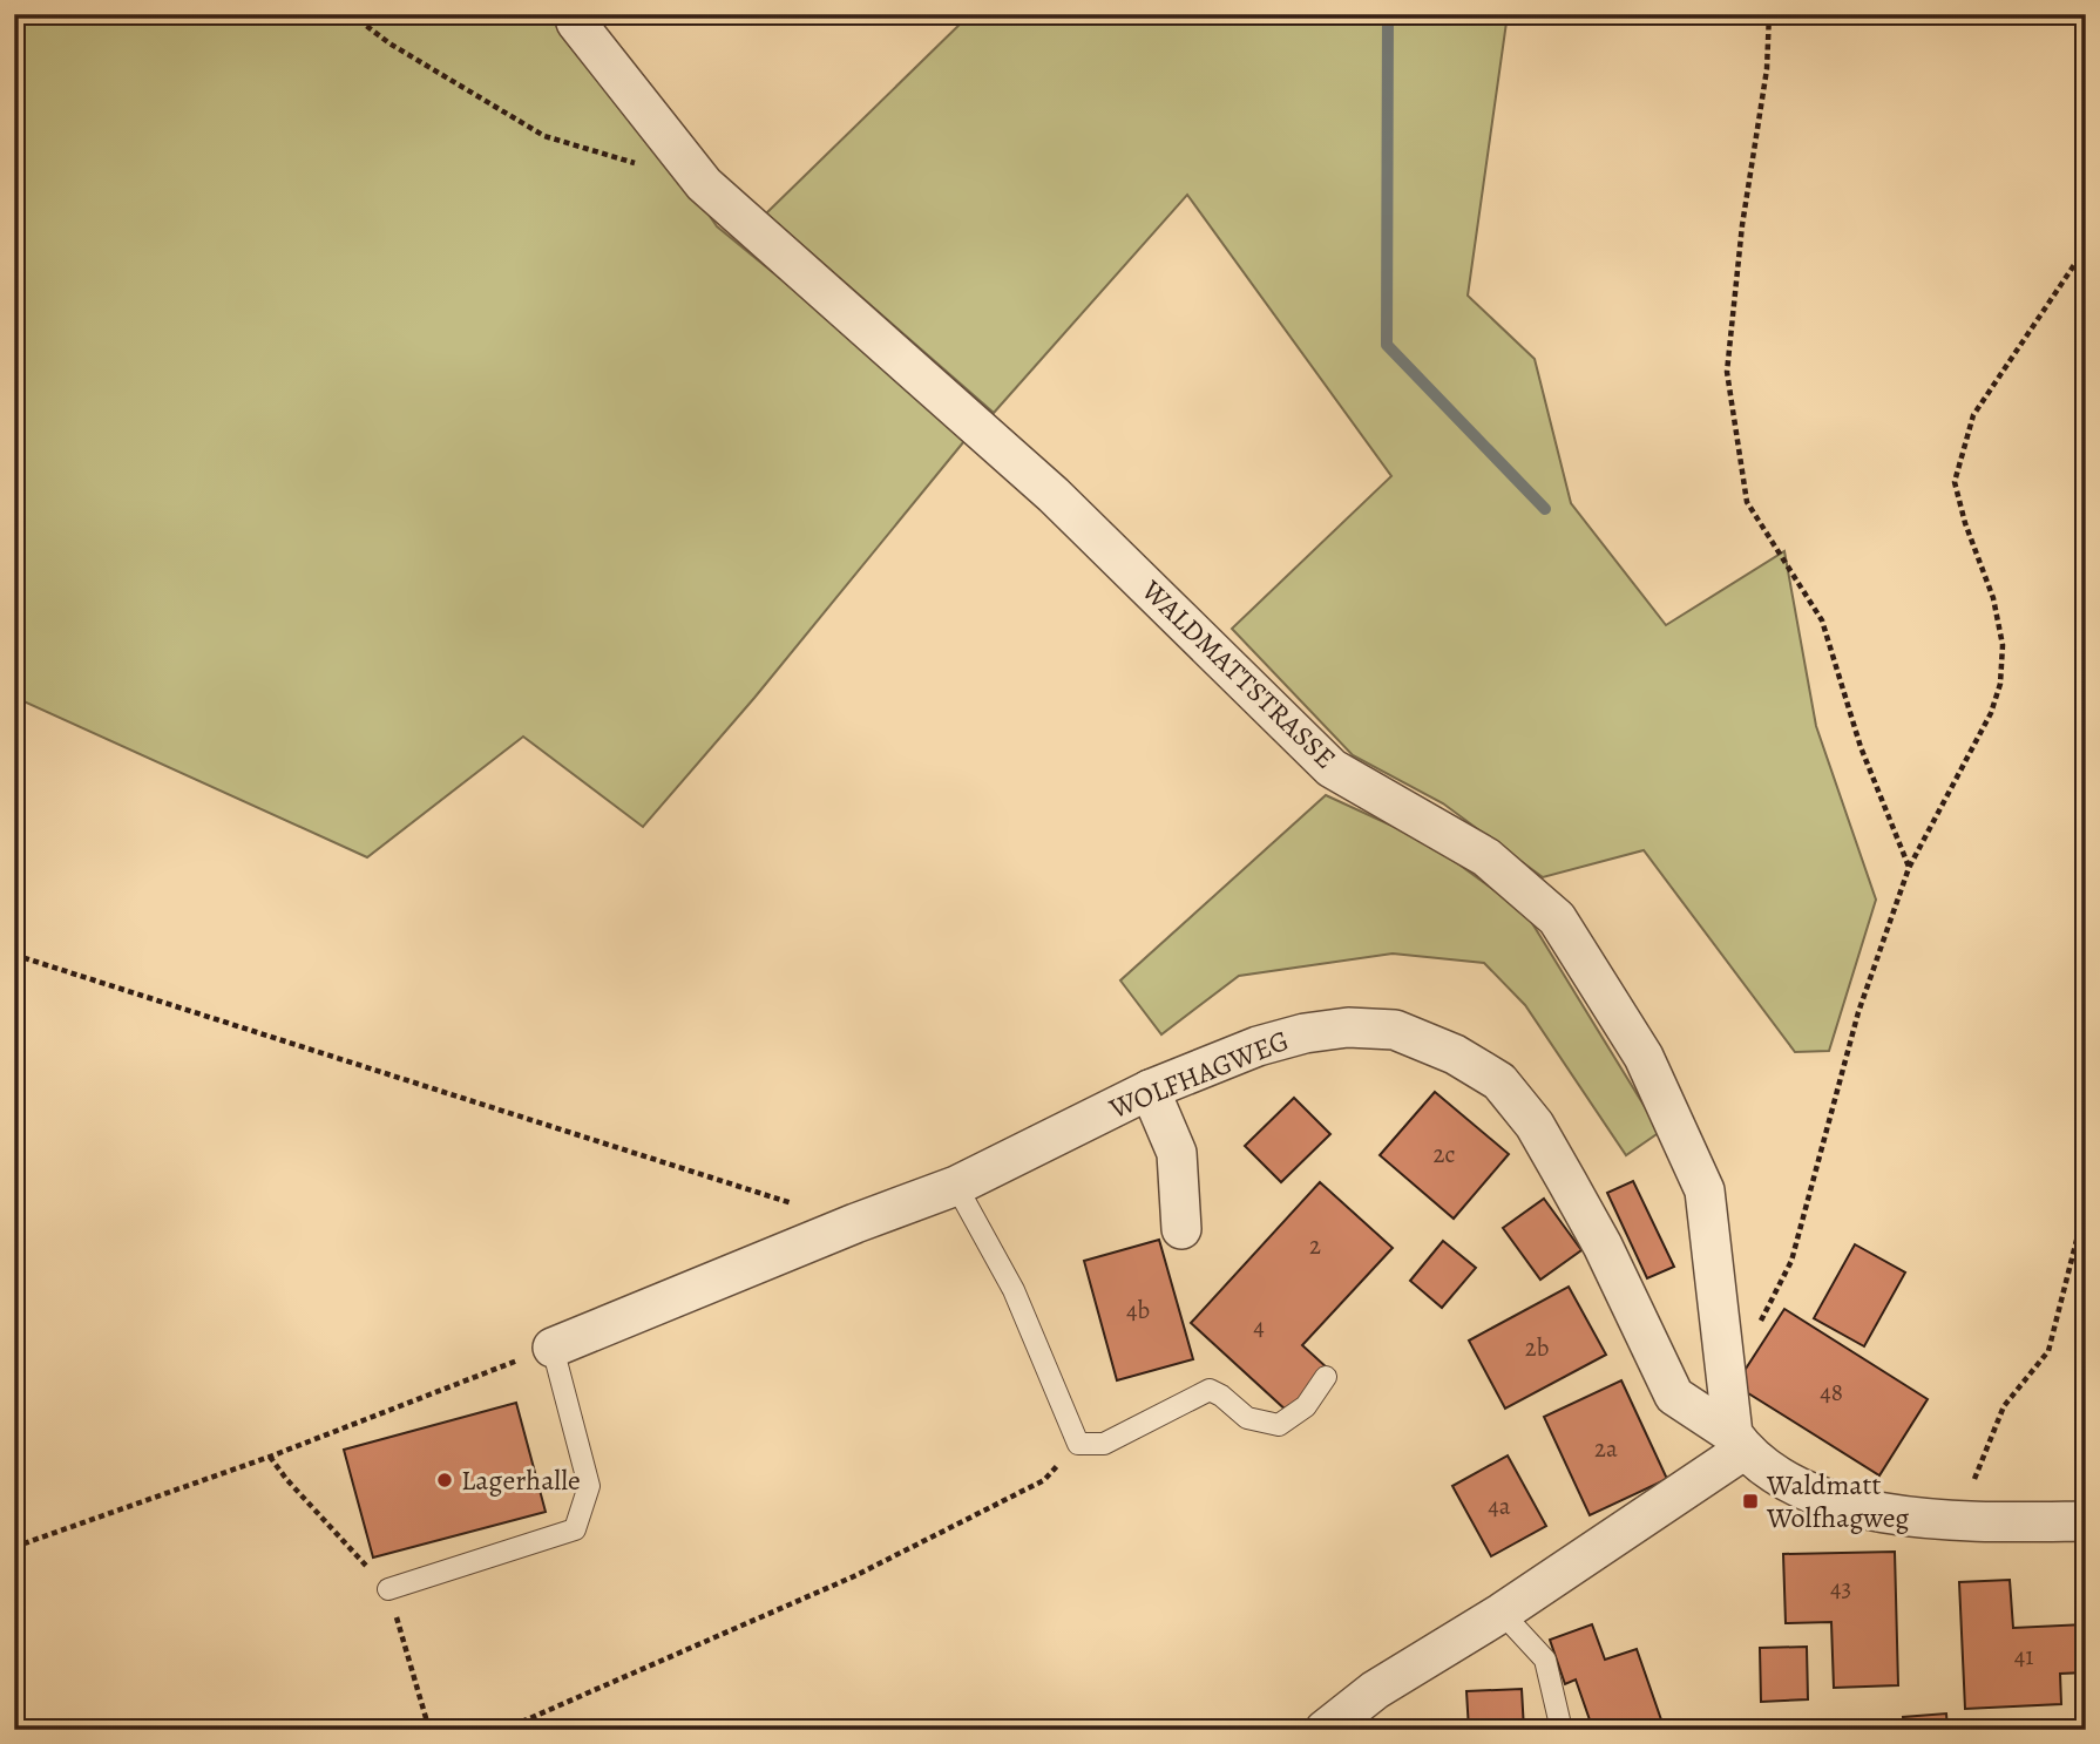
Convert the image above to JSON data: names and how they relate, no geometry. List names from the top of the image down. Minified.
{"streets":{"street":["WALDMATTSTRASSE","WOLFHAGWEG"]},"crossings":[["WALDMATTSTRASSE","WOLFHAGWEG"]],"places":{"other":["Lagerhalle"],"transit":["Waldmatt Wolfhagweg"]},"house_numbers":["2c","2","4b","4","2b","48","2a","4a","43","41"]}
